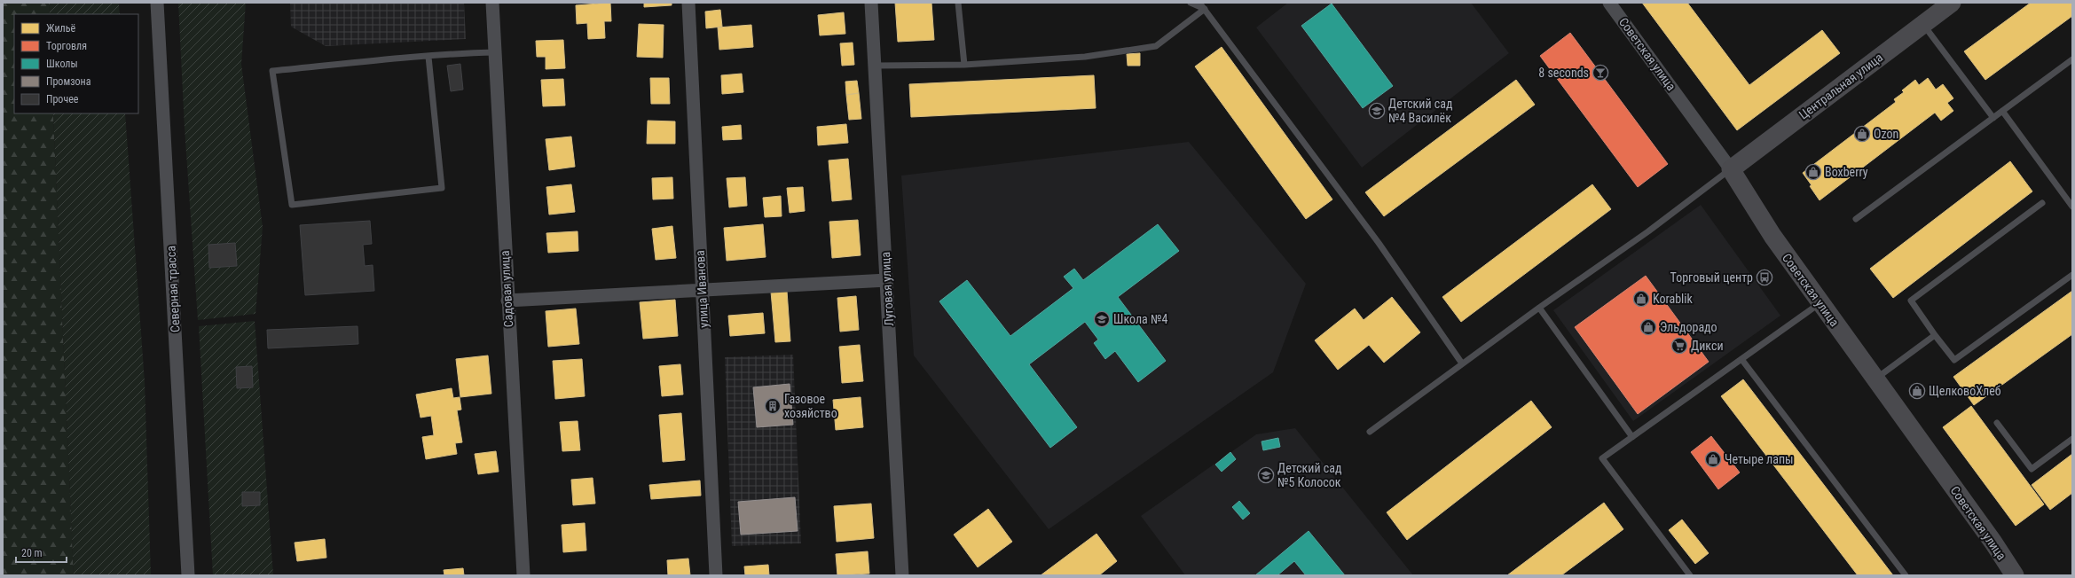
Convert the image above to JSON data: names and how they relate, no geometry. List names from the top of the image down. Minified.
{"streets":{"street":["Советская улица","Центральная улица","Северная трасса","Садовая улица","улица Иванова","Луговая улица"]},"crossings":[["Советская улица","Центральная улица"]],"places":{"bar":["8 seconds"],"school or university":["Детский сад №4 Василёк","Школа №4","Детский сад №5 Колосок"],"shop":["Ozon","Boxberry","Korablik","Эльдорадо","ЩелковоХлеб","Четыре лапы"],"bus stop":["Торговый центр"],"supermarket":["Дикси"],"building":["Газовое хозяйство"]},"legend":["Жильё","Торговля","Школы","Промзона","Прочее"],"scale_bar":"20 m"}
